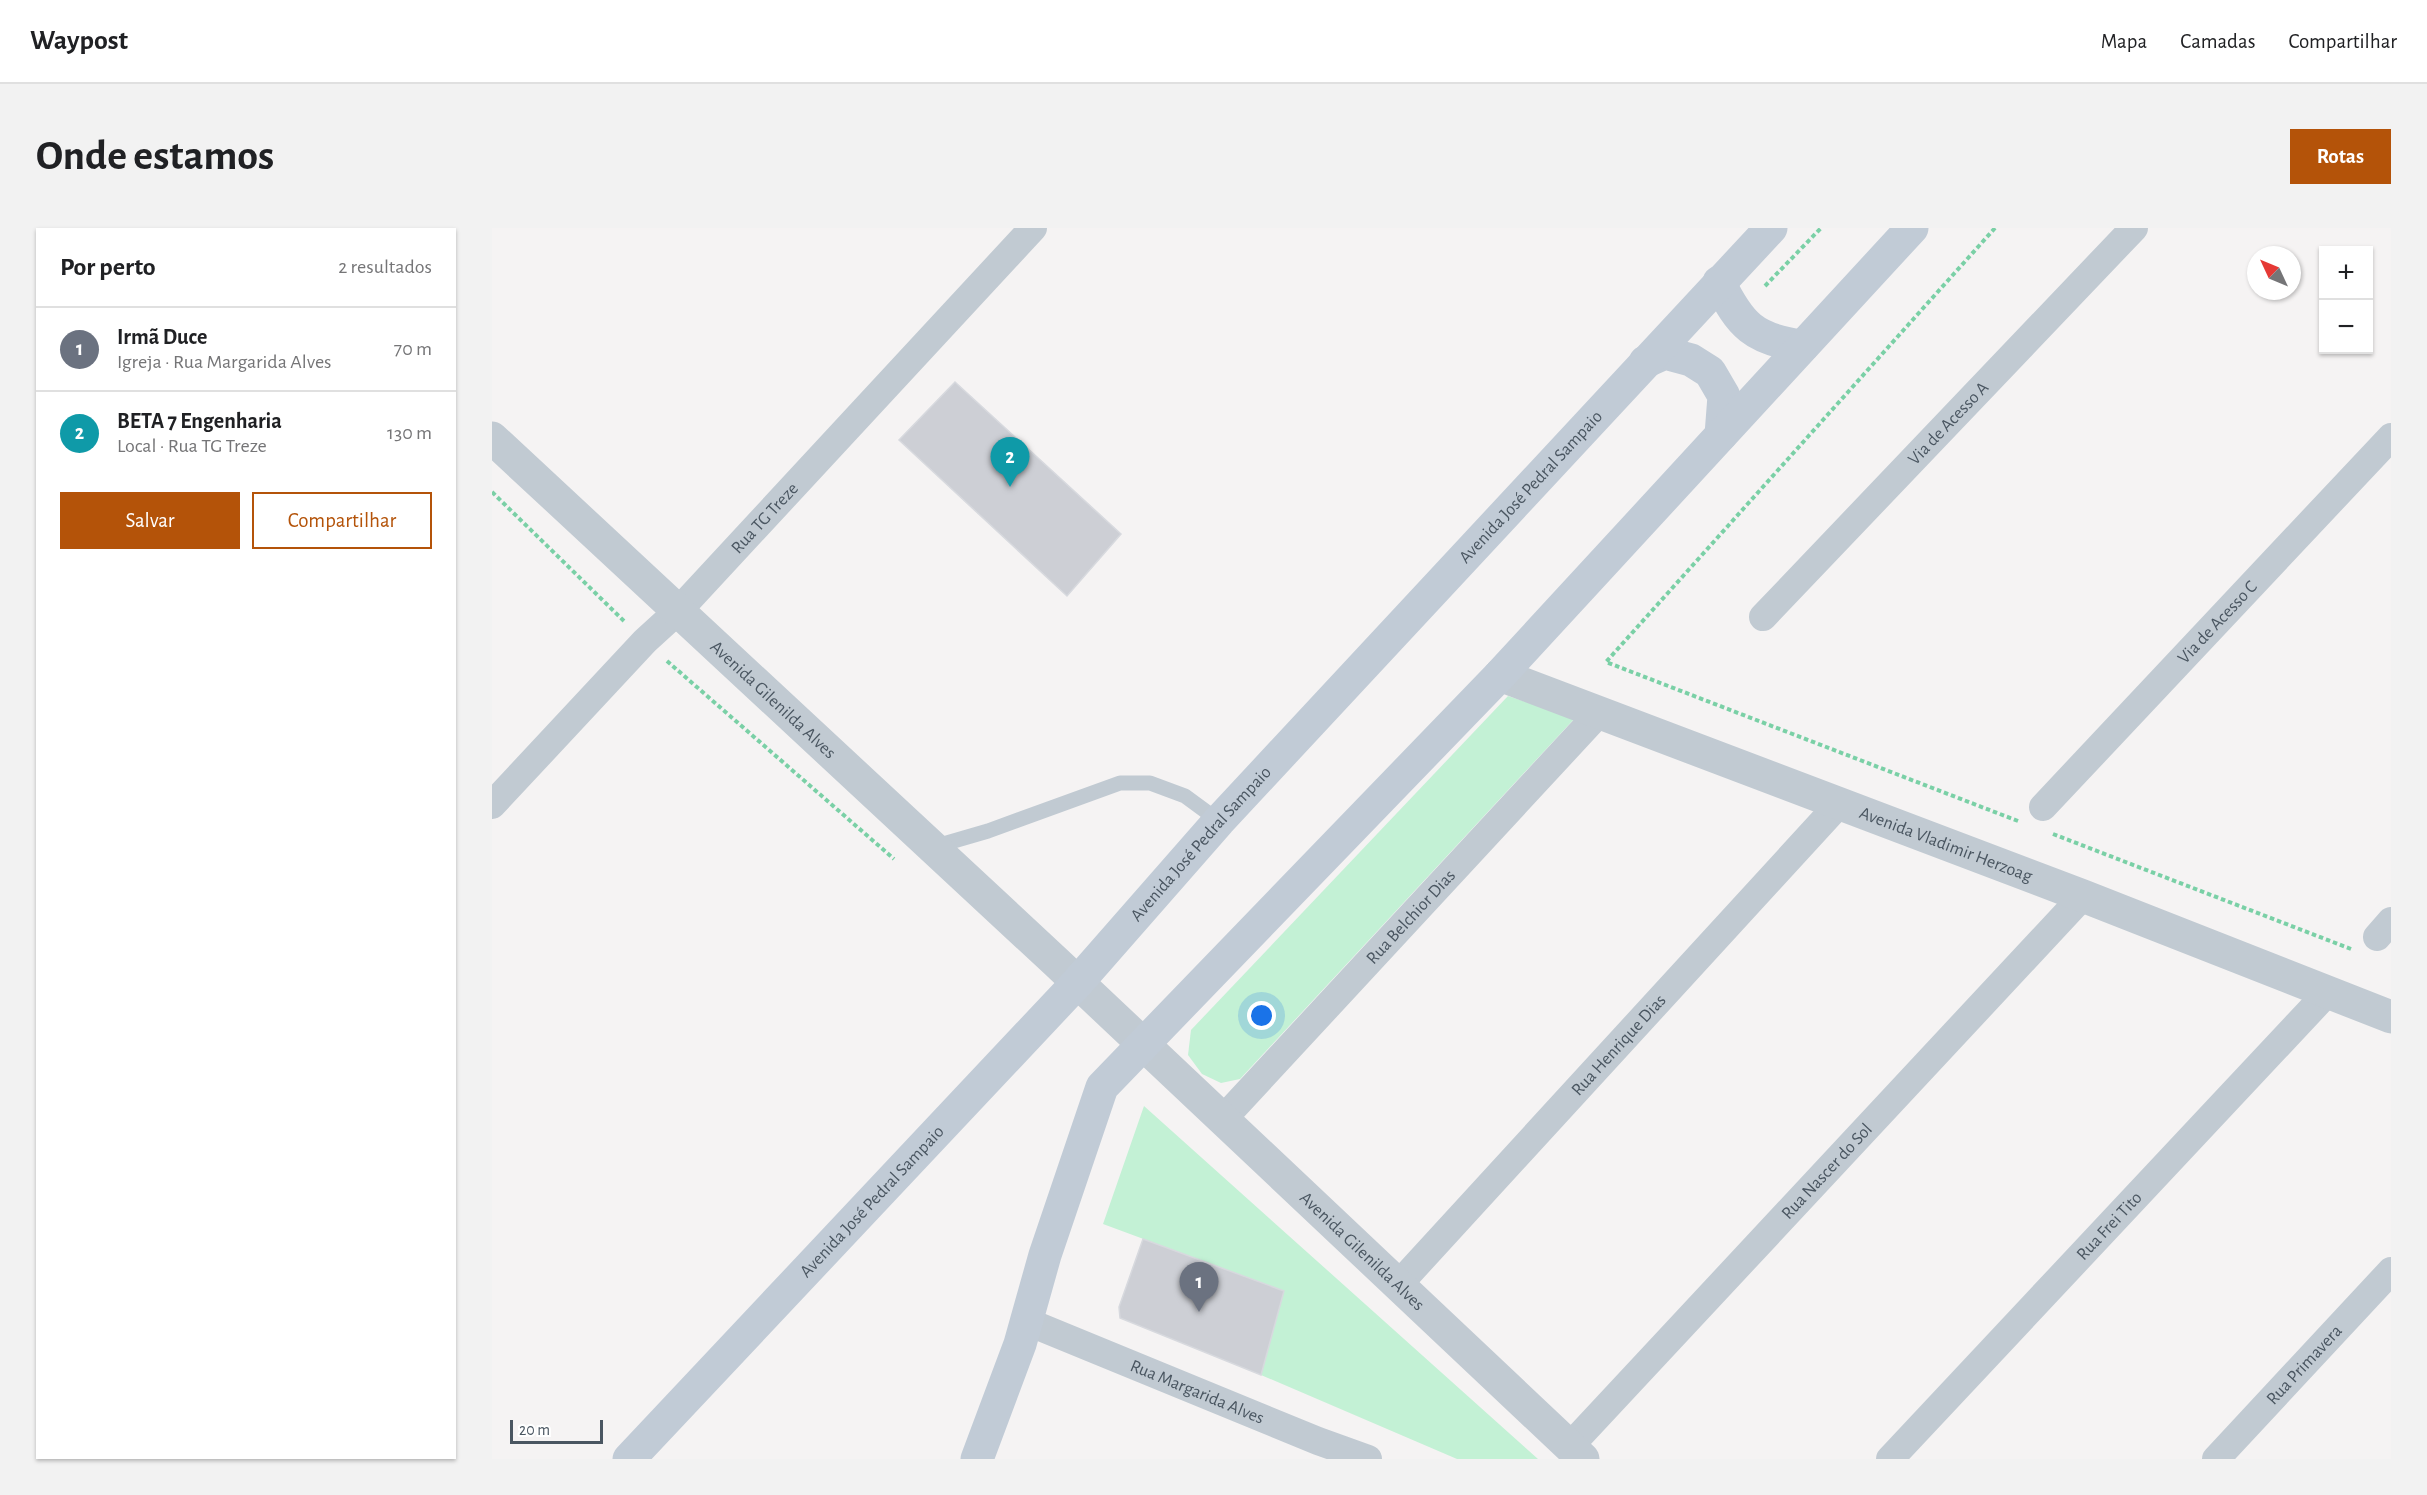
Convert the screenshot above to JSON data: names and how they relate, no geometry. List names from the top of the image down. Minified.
{"streets":{"main road":["Avenida José Pedral Sampaio"],"street":["Via de Acesso A","Rua TG Treze","Via de Acesso C","Avenida Gilenilda Alves","Avenida Vladimir Herzoag","Rua Belchior Dias","Rua Henrique Dias","Rua Nascer do Sol","Rua Frei Tito","Rua Primavera","Rua Margarida Alves"]},"crossings":[["Avenida José Pedral Sampaio","Avenida Gilenilda Alves"],["Rua TG Treze","Avenida Gilenilda Alves"],["Avenida Gilenilda Alves","Rua Belchior Dias"],["Avenida Gilenilda Alves","Rua Henrique Dias"],["Avenida Gilenilda Alves","Rua Nascer do Sol"],["Avenida Vladimir Herzoag","Rua Belchior Dias"],["Avenida Vladimir Herzoag","Rua Henrique Dias"],["Avenida Vladimir Herzoag","Rua Nascer do Sol"],["Avenida Vladimir Herzoag","Rua Frei Tito"]],"scale_bar":"20 m","north":"top left","page":{"header":"Waypost","nav":["Mapa","Camadas","Compartilhar"],"buttons":["Rotas",["Salvar","Compartilhar"]],"title":"Onde estamos","heading":["Por perto","2 resultados"],"map_buttons":["+","−"],"list":[{"mark":"1","name":"Irmã Duce","note":"Igreja · Rua Margarida Alves","value":"70 m"},{"mark":"2","name":"BETA 7 Engenharia","note":"Local · Rua TG Treze","value":"130 m"}],"pins":["2","1"],"scale":"20 m"}}
